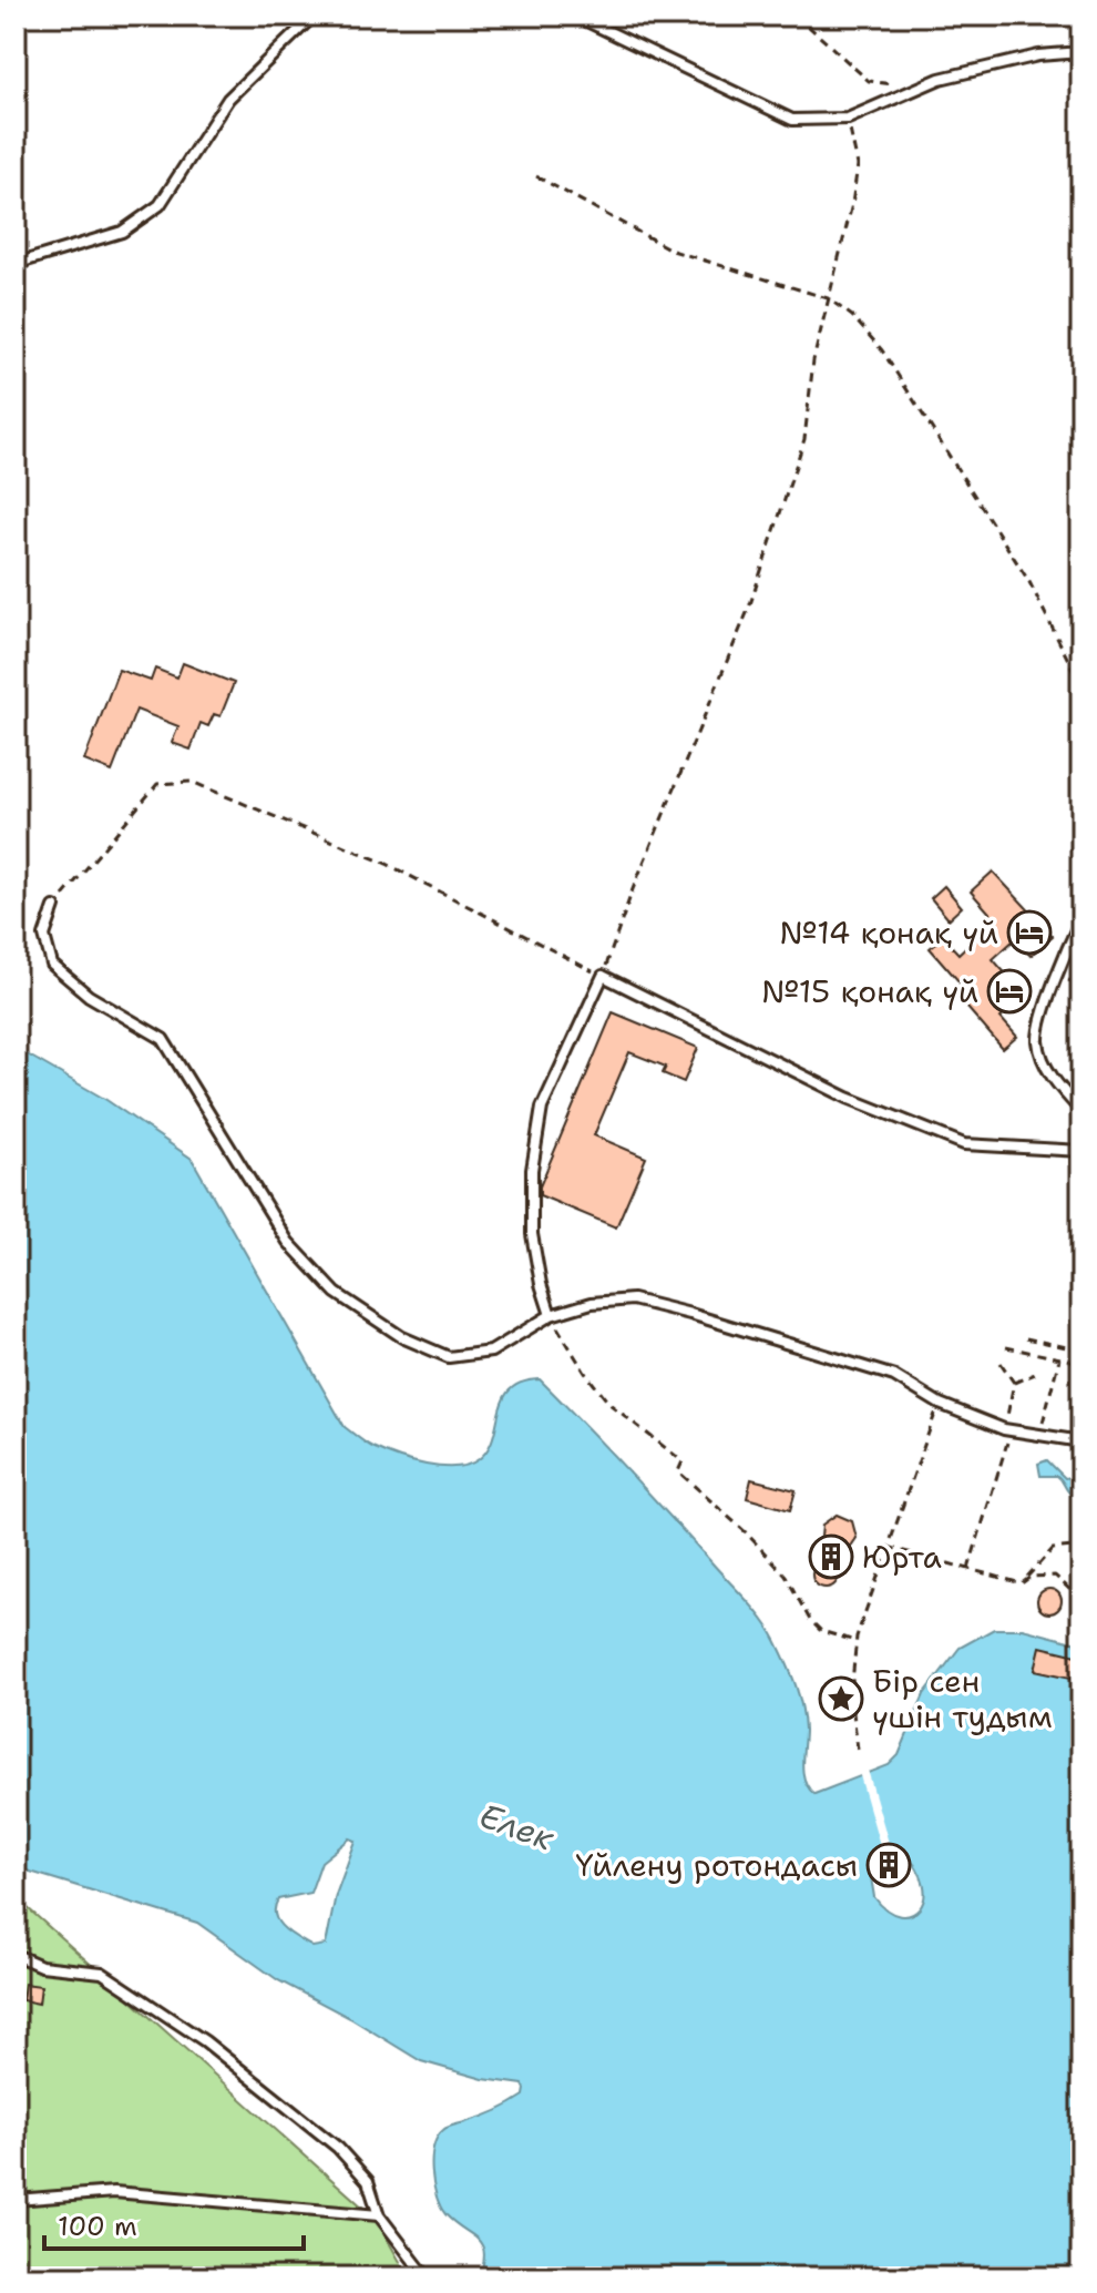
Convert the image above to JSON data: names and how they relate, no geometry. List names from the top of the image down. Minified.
{"water":["Елек"],"places":{"hotel":["№14 қонақ үй","№15 қонақ үй"],"building":["Юрта","Үйлену ротондaсы"],"place":["Бір сен үшін тудым"]},"scale_bar":"100 m"}
